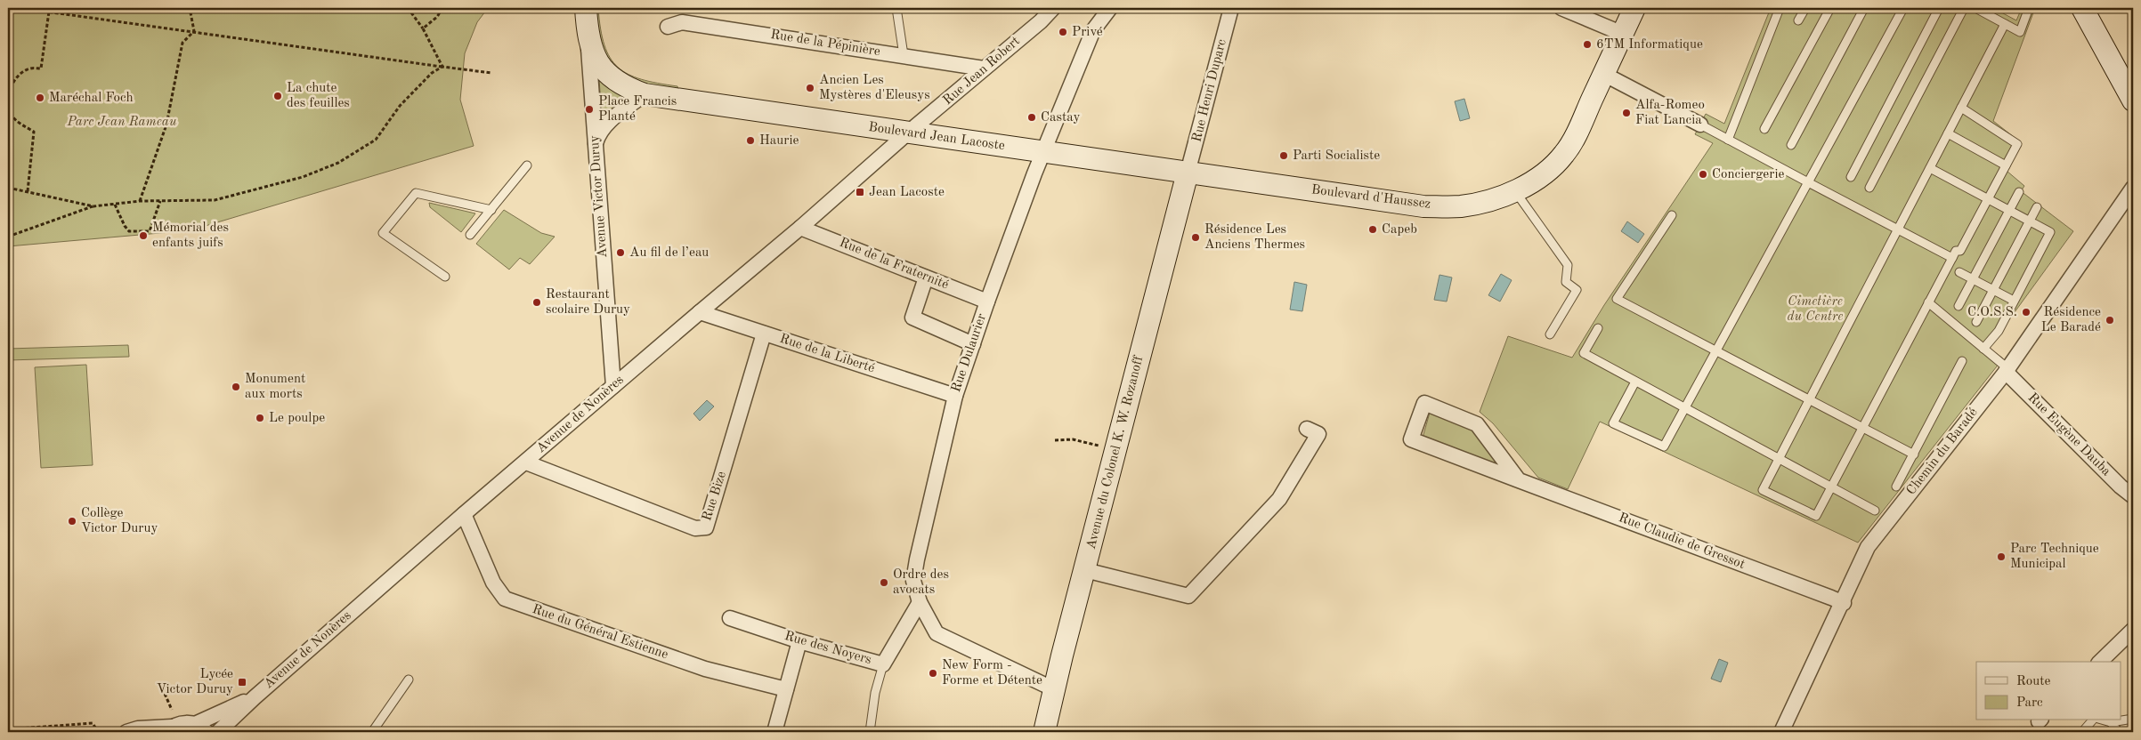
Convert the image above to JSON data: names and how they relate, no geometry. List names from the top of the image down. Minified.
{"streets":{"main road":["Boulevard Jean Lacoste","Avenue Victor Duruy","Boulevard d'Haussez","Avenue du Colonel K. W. Rozanoff"],"street":["Rue de la Pépinière","Rue Jean Robert","Rue Henri Duparc","Rue de la Fraternité","Rue Dulaurier","Rue de la Liberté","Avenue de Nonères","Rue Eugène Dauba","Chemin du Baradé","Rue Bize","Rue Claudie de Gressot","Rue du Général Estienne","Rue des Noyers"]},"crossings":[["Rue de la Pépinière","Rue Jean Robert"],["Rue Jean Robert","Boulevard Jean Lacoste"],["Rue Jean Robert","Avenue de Nonères"],["Rue Henri Duparc","Boulevard Jean Lacoste"],["Rue Henri Duparc","Boulevard d'Haussez"],["Rue Henri Duparc","Avenue du Colonel K. W. Rozanoff"],["Boulevard Jean Lacoste","Boulevard d'Haussez"],["Boulevard Jean Lacoste","Rue Dulaurier"],["Boulevard Jean Lacoste","Avenue de Nonères"],["Boulevard Jean Lacoste","Avenue du Colonel K. W. Rozanoff"],["Avenue Victor Duruy","Avenue de Nonères"],["Boulevard d'Haussez","Avenue du Colonel K. W. Rozanoff"],["Rue de la Fraternité","Rue Dulaurier"],["Rue de la Fraternité","Avenue de Nonères"],["Rue Dulaurier","Rue de la Liberté"],["Rue Dulaurier","Avenue du Colonel K. W. Rozanoff"],["Rue Dulaurier","Rue des Noyers"],["Rue de la Liberté","Avenue de Nonères"],["Rue de la Liberté","Rue Bize"],["Avenue de Nonères","Rue Bize"],["Avenue de Nonères","Rue du Général Estienne"],["Rue Eugène Dauba","Chemin du Baradé"],["Chemin du Baradé","Rue Claudie de Gressot"]],"parks":["Parc Jean Rameau","Cimetière du Centre"],"places":{"other":["Privé","6TM Informatique","Ancien Les Mystères d'Eleusys","La chute des feuilles","Maréchal Foch","Place Francis Planté","Alfa-Romeo Fiat Lancia","Castay","Haurie","Parti Socialiste","Conciergerie","Capeb","Mémorial des enfants juifs","Résidence Les Anciens Thermes","Au fil de l’eau","Restaurant scolaire Duruy","C.O.S.S.","Résidence Le Baradé","Monument aux morts","Le poulpe","Collège Victor Duruy","Parc Technique Municipal","Ordre des avocats","New Form - Forme et Détente"],"transit":["Jean Lacoste","Lycée Victor Duruy"]},"legend":["Route","Parc"]}
